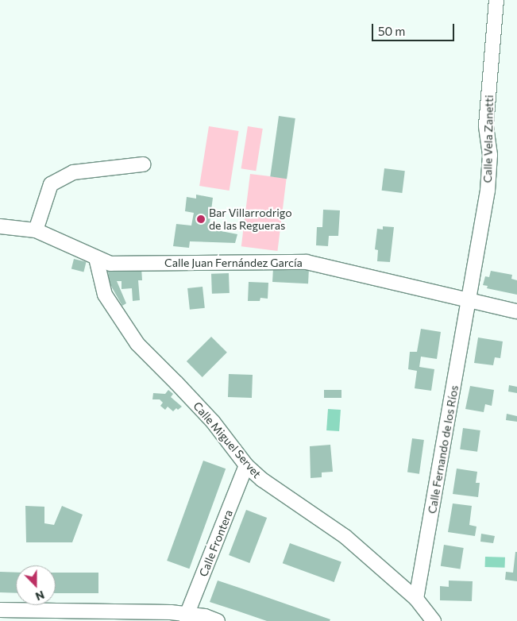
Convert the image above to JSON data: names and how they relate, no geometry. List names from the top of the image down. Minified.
{"streets":{"street":["Calle Vela Zanetti","Calle Juan Fernández García","Calle Miguel Servet","Calle Fernando de los Ríos","Calle Frontera"]},"crossings":[["Calle Vela Zanetti","Calle Juan Fernández García"],["Calle Vela Zanetti","Calle Fernando de los Ríos"],["Calle Juan Fernández García","Calle Miguel Servet"],["Calle Juan Fernández García","Calle Fernando de los Ríos"],["Calle Miguel Servet","Calle Fernando de los Ríos"],["Calle Miguel Servet","Calle Frontera"]],"places":["Bar Villarrodrigo de las Regueras"],"scale_bar":"50 m","north":"bottom"}
